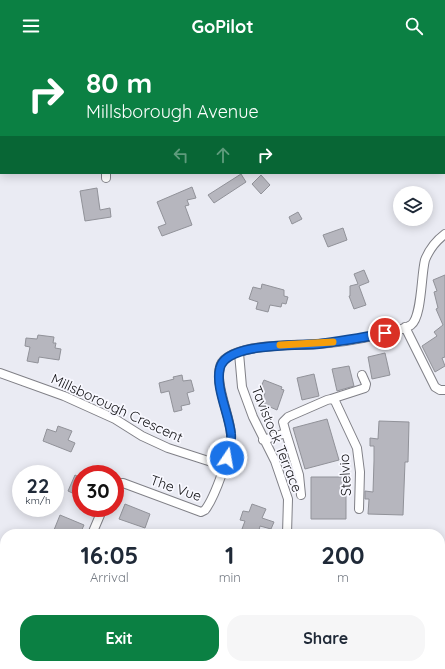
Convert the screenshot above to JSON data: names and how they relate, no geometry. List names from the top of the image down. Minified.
{"streets":{"street":["Millsborough Crescent","Tavistock Terrace","Stelvio","The Vue"]},"crossings":[["Millsborough Crescent","The Vue"]],"page":{"header":"GoPilot","turn":["80 m","Millsborough Avenue"],"speed":"22 km/h","limit":"30","eta":["16:05","Arrival","1","min","200","m"],"buttons":["Exit","Share"]}}
